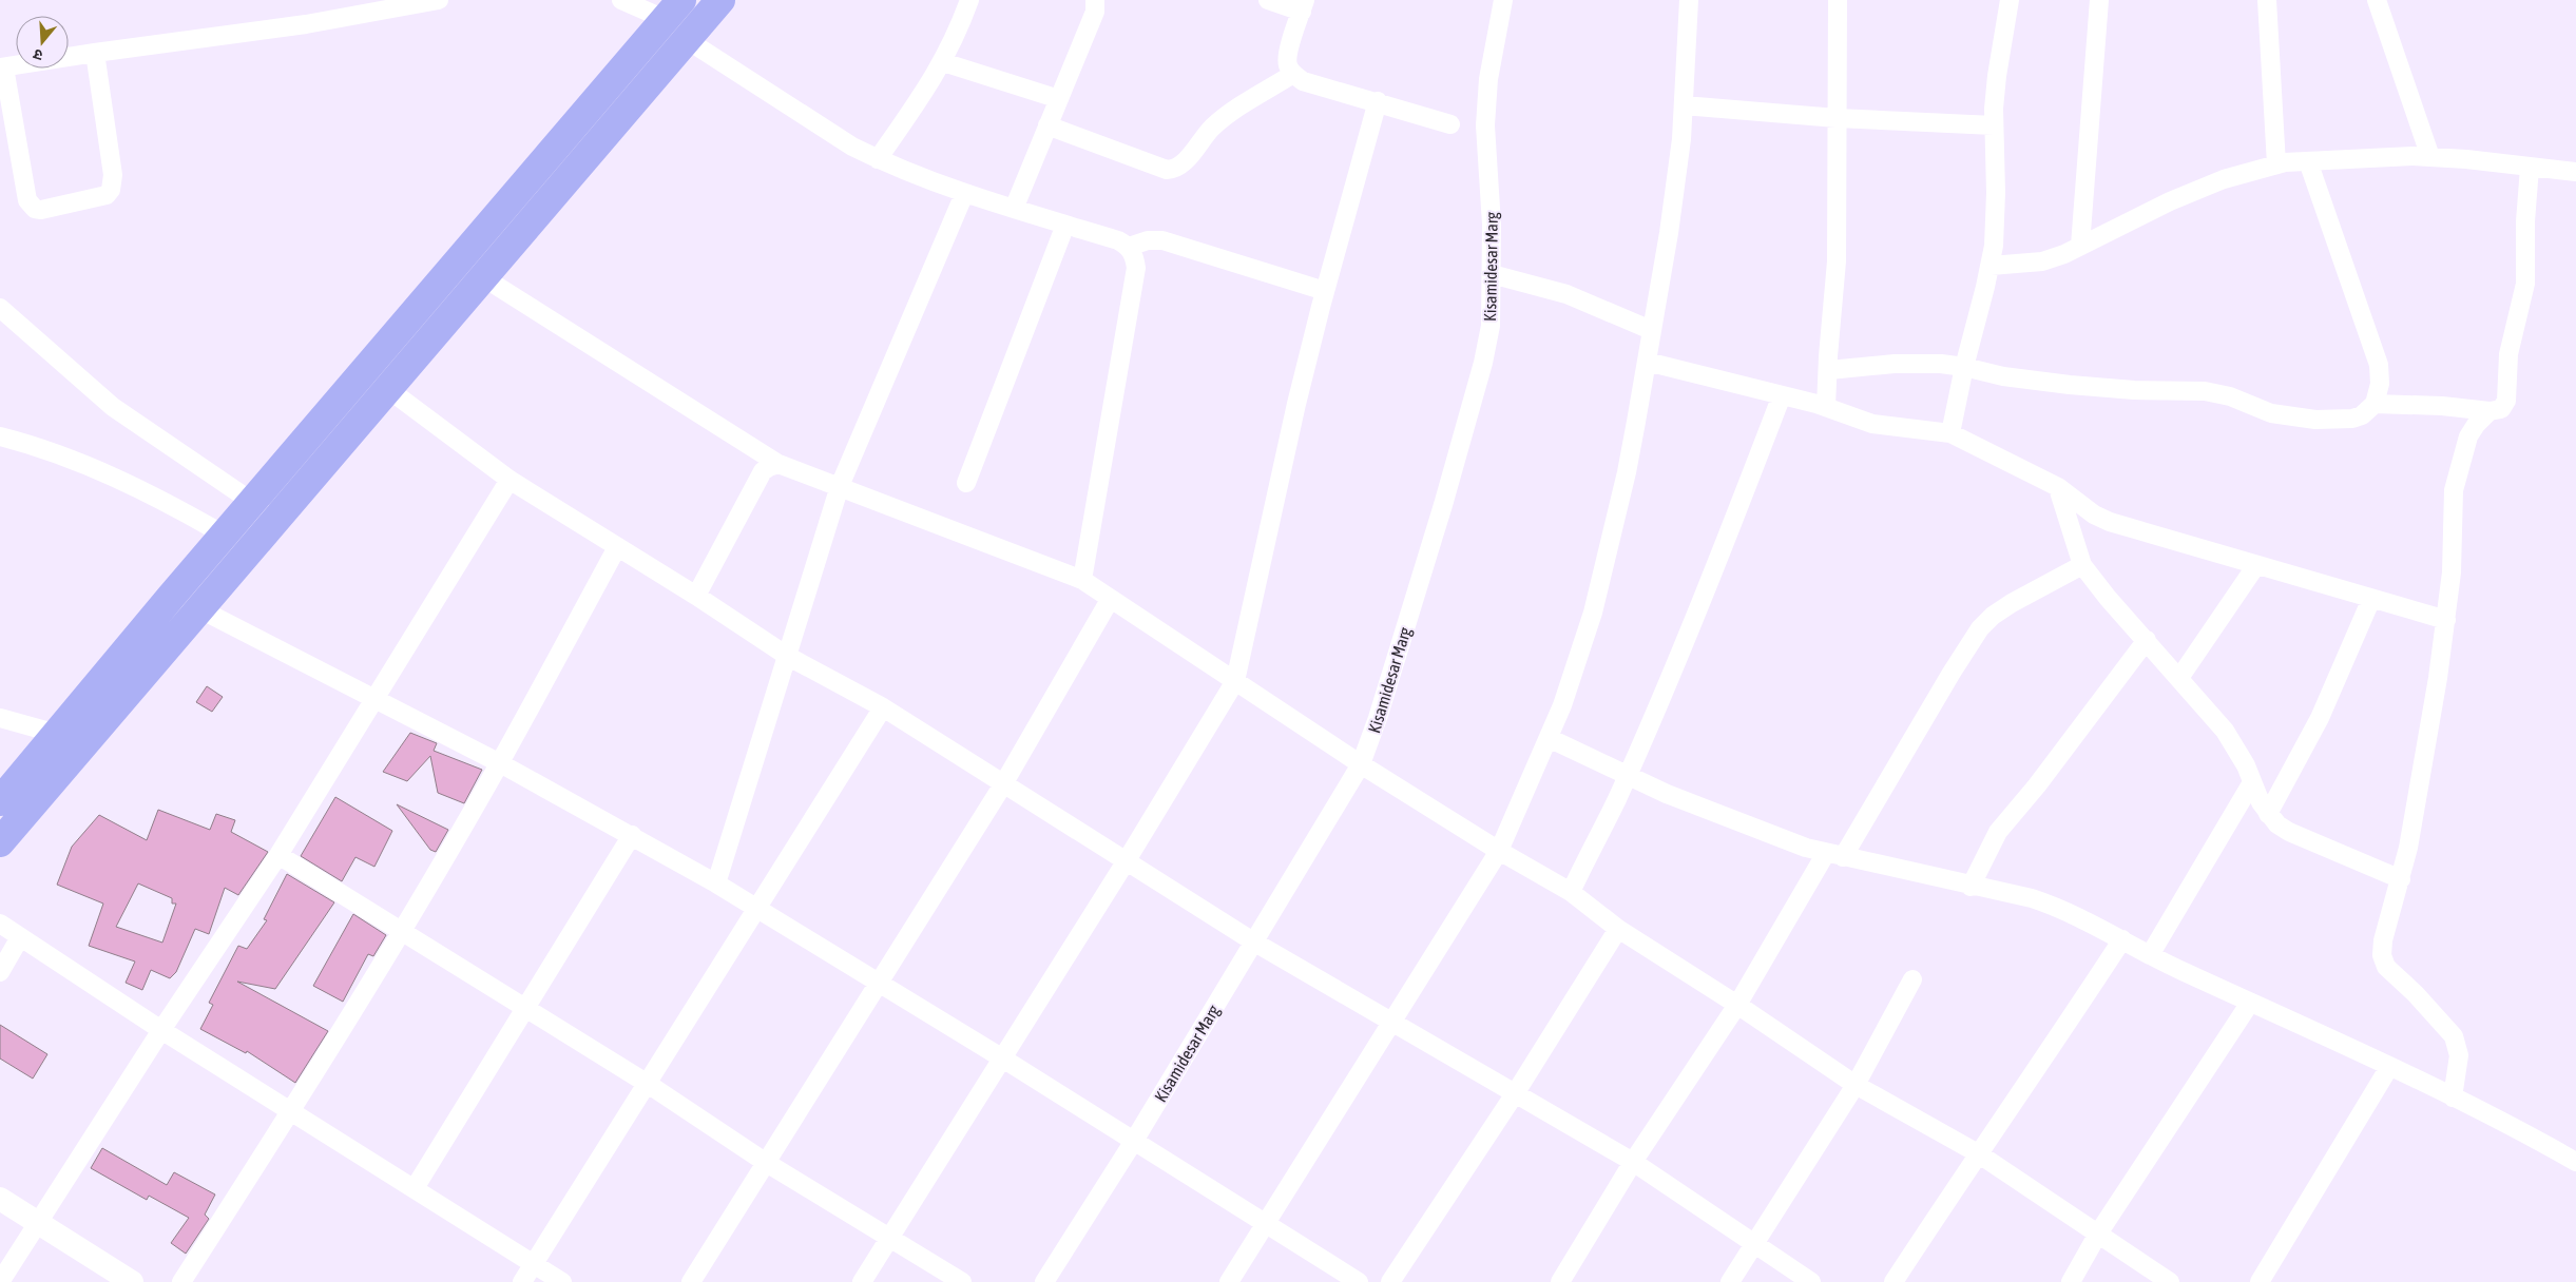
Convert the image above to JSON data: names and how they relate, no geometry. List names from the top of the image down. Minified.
{"streets":{"street":["Kisamidesar Marg"]},"north":"bottom"}
